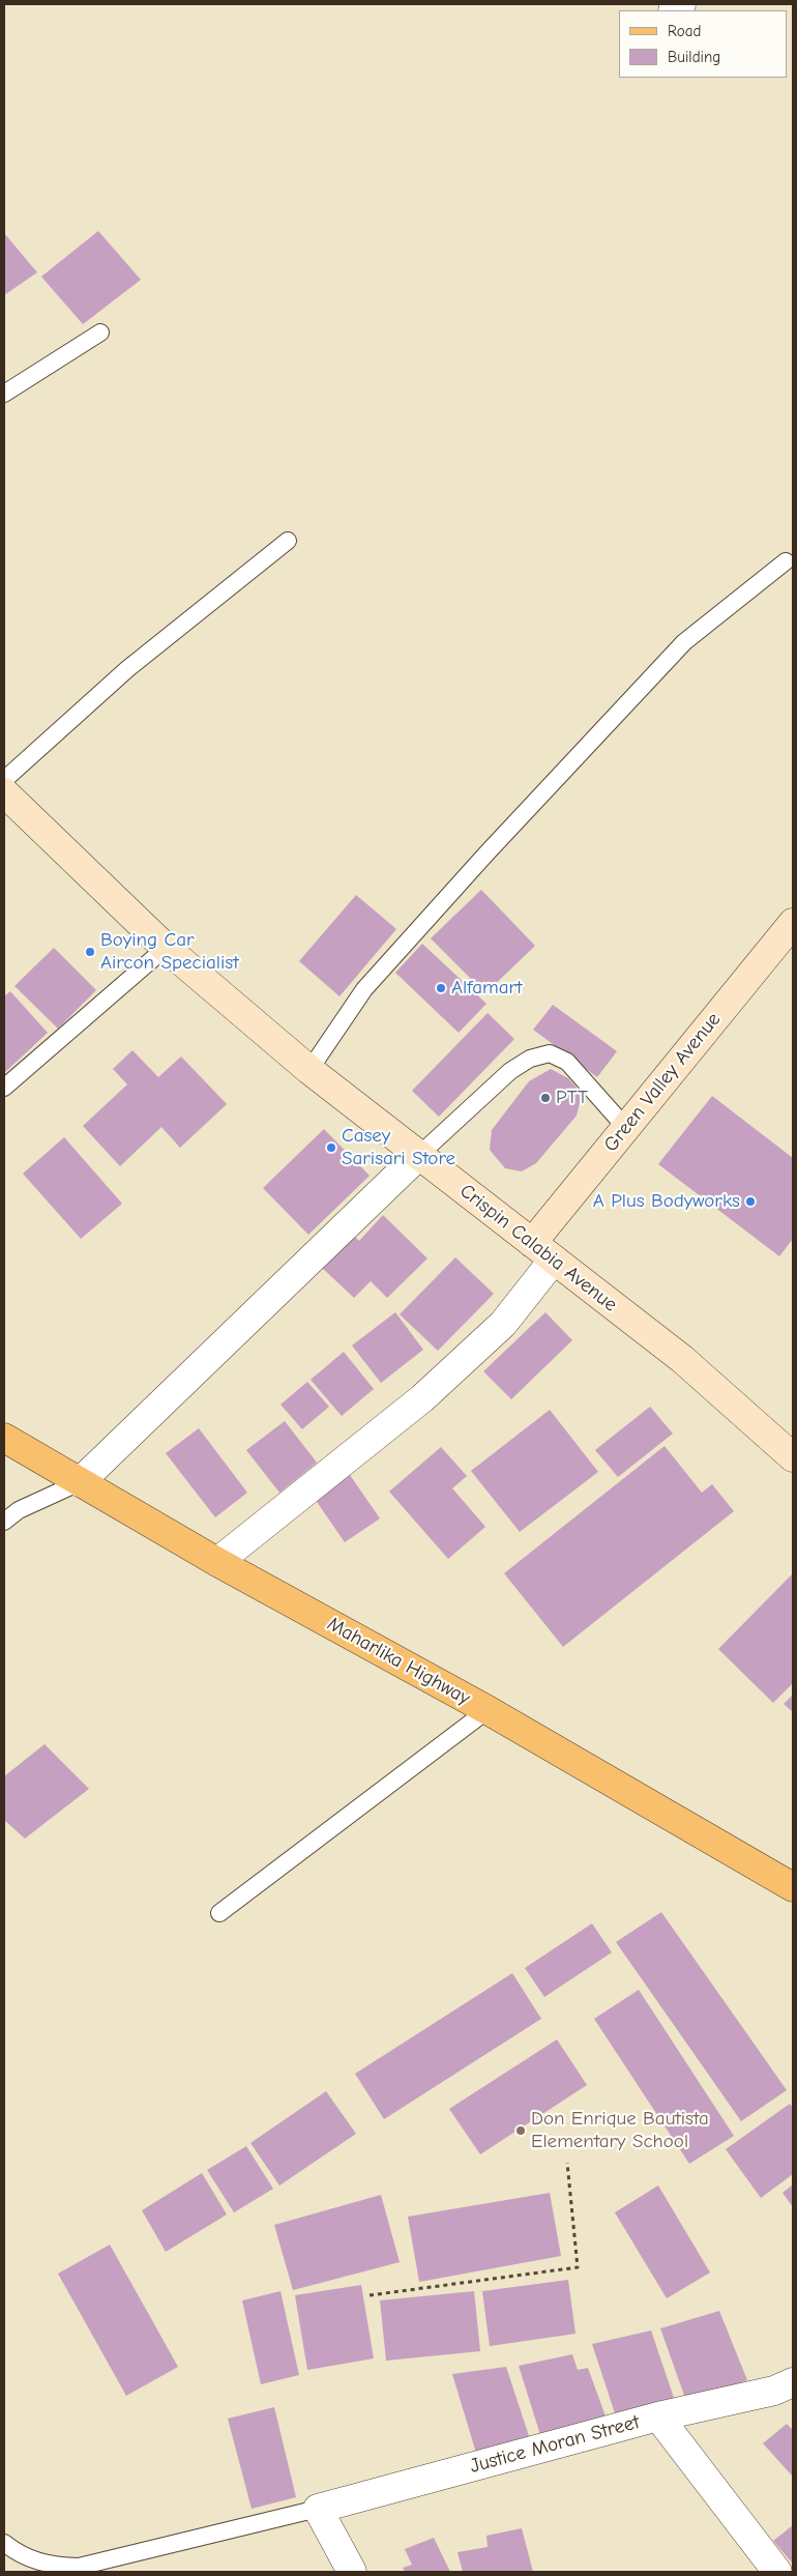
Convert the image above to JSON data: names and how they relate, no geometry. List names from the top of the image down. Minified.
{"streets":{"main road":["Green Valley Avenue","Crispin Calabia Avenue","Maharlika Highway"],"street":["Justice Moran Street"]},"crossings":[["Green Valley Avenue","Crispin Calabia Avenue"]],"places":["Boying Car Aircon Specialist","Alfamart","PTT","Casey Sarisari Store","A Plus Bodyworks","Don Enrique Bautista Elementary School"],"legend":["Road","Building"]}
